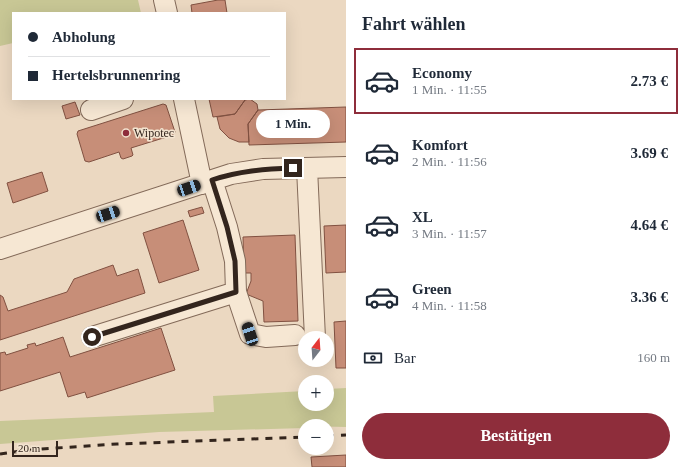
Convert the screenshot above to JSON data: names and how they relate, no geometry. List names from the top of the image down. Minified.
{"places":["Wipotec"],"scale_bar":"20 m","north":"top","page":{"heading":"Fahrt wählen","banner":["Abholung","Hertelsbrunnenring"],"list":[{"name":"Economy","note":"1 Min. · 11:55","value":"2.73 €"},{"name":"Komfort","note":"2 Min. · 11:56","value":"3.69 €"},{"name":"XL","note":"3 Min. · 11:57","value":"4.64 €"},{"name":"Green","note":"4 Min. · 11:58","value":"3.36 €"}],"bubble":"1 Min.","map_buttons":["+","−"],"pay":["Bar","160 m"],"buttons":"Bestätigen","scale":"20 m"}}
